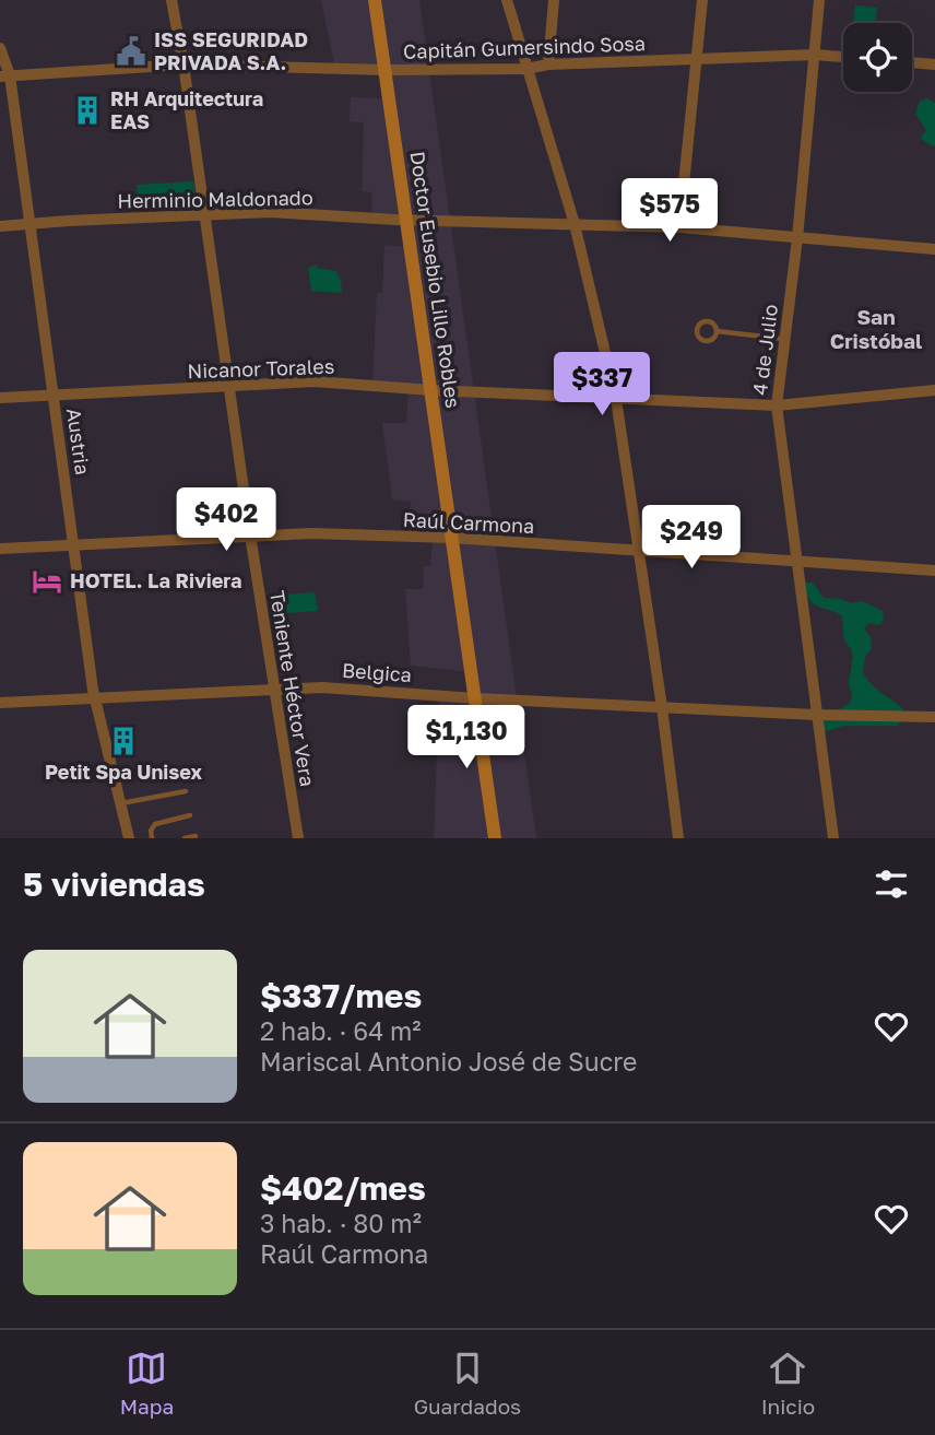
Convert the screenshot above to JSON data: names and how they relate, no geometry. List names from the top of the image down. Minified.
{"streets":{"main road":["Doctor Eusebio Lillo Robles"],"street":["Capitán Gumersindo Sosa","Herminio Maldonado","4 de Julio","Nicanor Torales","Austria","Raúl Carmona","Belgica","Teniente Héctor Vera"]},"crossings":[["Capitán Gumersindo Sosa","Doctor Eusebio Lillo Robles"],["Capitán Gumersindo Sosa","4 de Julio"],["Capitán Gumersindo Sosa","Austria"],["Capitán Gumersindo Sosa","Teniente Héctor Vera"],["Herminio Maldonado","Doctor Eusebio Lillo Robles"],["Herminio Maldonado","4 de Julio"],["Herminio Maldonado","Austria"],["Herminio Maldonado","Teniente Héctor Vera"],["Doctor Eusebio Lillo Robles","Nicanor Torales"],["Doctor Eusebio Lillo Robles","Raúl Carmona"],["Doctor Eusebio Lillo Robles","Belgica"],["4 de Julio","Nicanor Torales"],["4 de Julio","Raúl Carmona"],["4 de Julio","Belgica"],["Nicanor Torales","Austria"],["Nicanor Torales","Teniente Héctor Vera"],["Austria","Raúl Carmona"],["Austria","Belgica"],["Raúl Carmona","Teniente Héctor Vera"],["Belgica","Teniente Héctor Vera"]],"districts":["San Cristóbal"],"places":{"public building":["ISS SEGURIDAD PRIVADA S.A."],"building":["RH Arquitectura EAS","Petit Spa Unisex"],"hotel":["HOTEL. La Riviera"]},"page":{"price":["$575","$337","$402","$249","$1,130"],"heading":"5 viviendas","list":[{"name":"$337/mes","note":"2 hab. · 64 m² · Mariscal Antonio José de Sucre"},{"name":"$402/mes","note":"3 hab. · 80 m² · Raúl Carmona"}],"tabs":["Mapa","Guardados","Inicio"]}}
